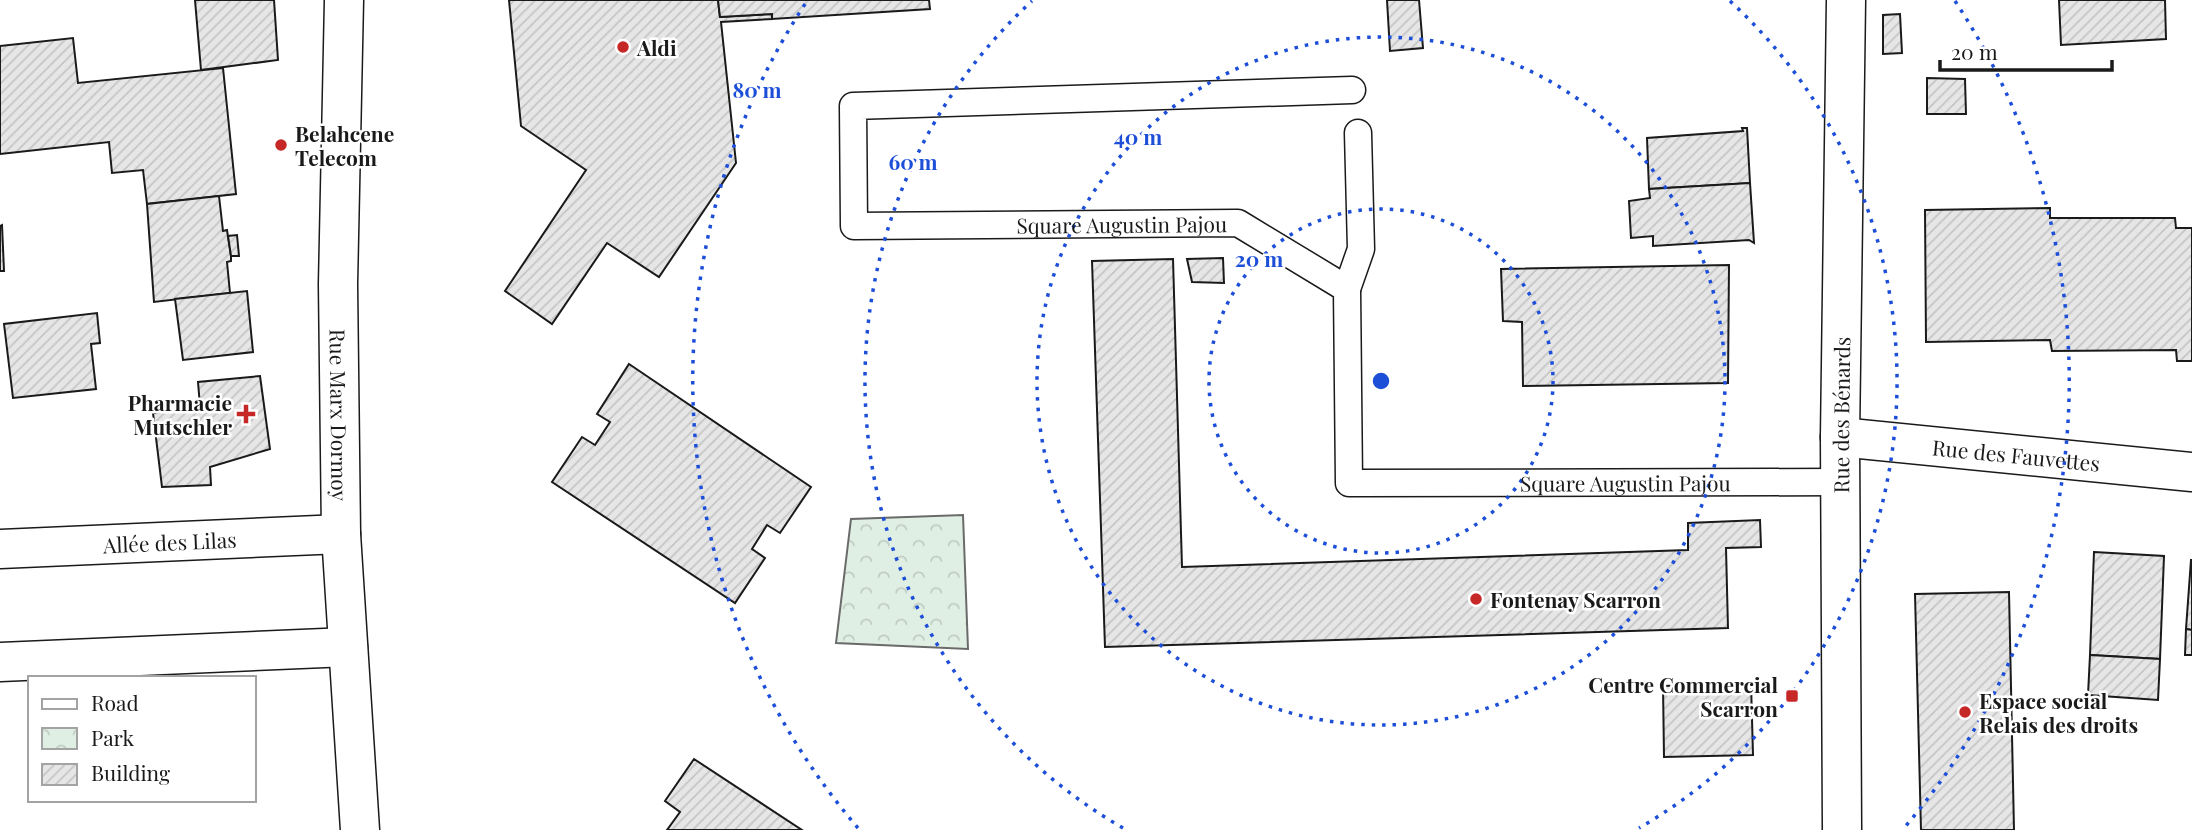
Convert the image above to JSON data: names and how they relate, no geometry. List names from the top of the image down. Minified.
{"streets":{"street":["Rue Marx Dormoy","Rue des Bénards","Rue des Fauvettes","Allée des Lilas"],"lane":["Square Augustin Pajou"]},"crossings":[["Square Augustin Pajou","Rue des Bénards"],["Rue Marx Dormoy","Allée des Lilas"],["Rue des Bénards","Rue des Fauvettes"]],"places":{"other":["Aldi","Belahcene Telecom","Fontenay Scarron","Espace social Relais des droits"],"health":["Pharmacie Mutschler"],"transit":["Centre Commercial Scarron"]},"legend":["Road","Park","Building"],"scale_bar":"20 m","rings":["80 m","40 m","60 m","20 m"]}
